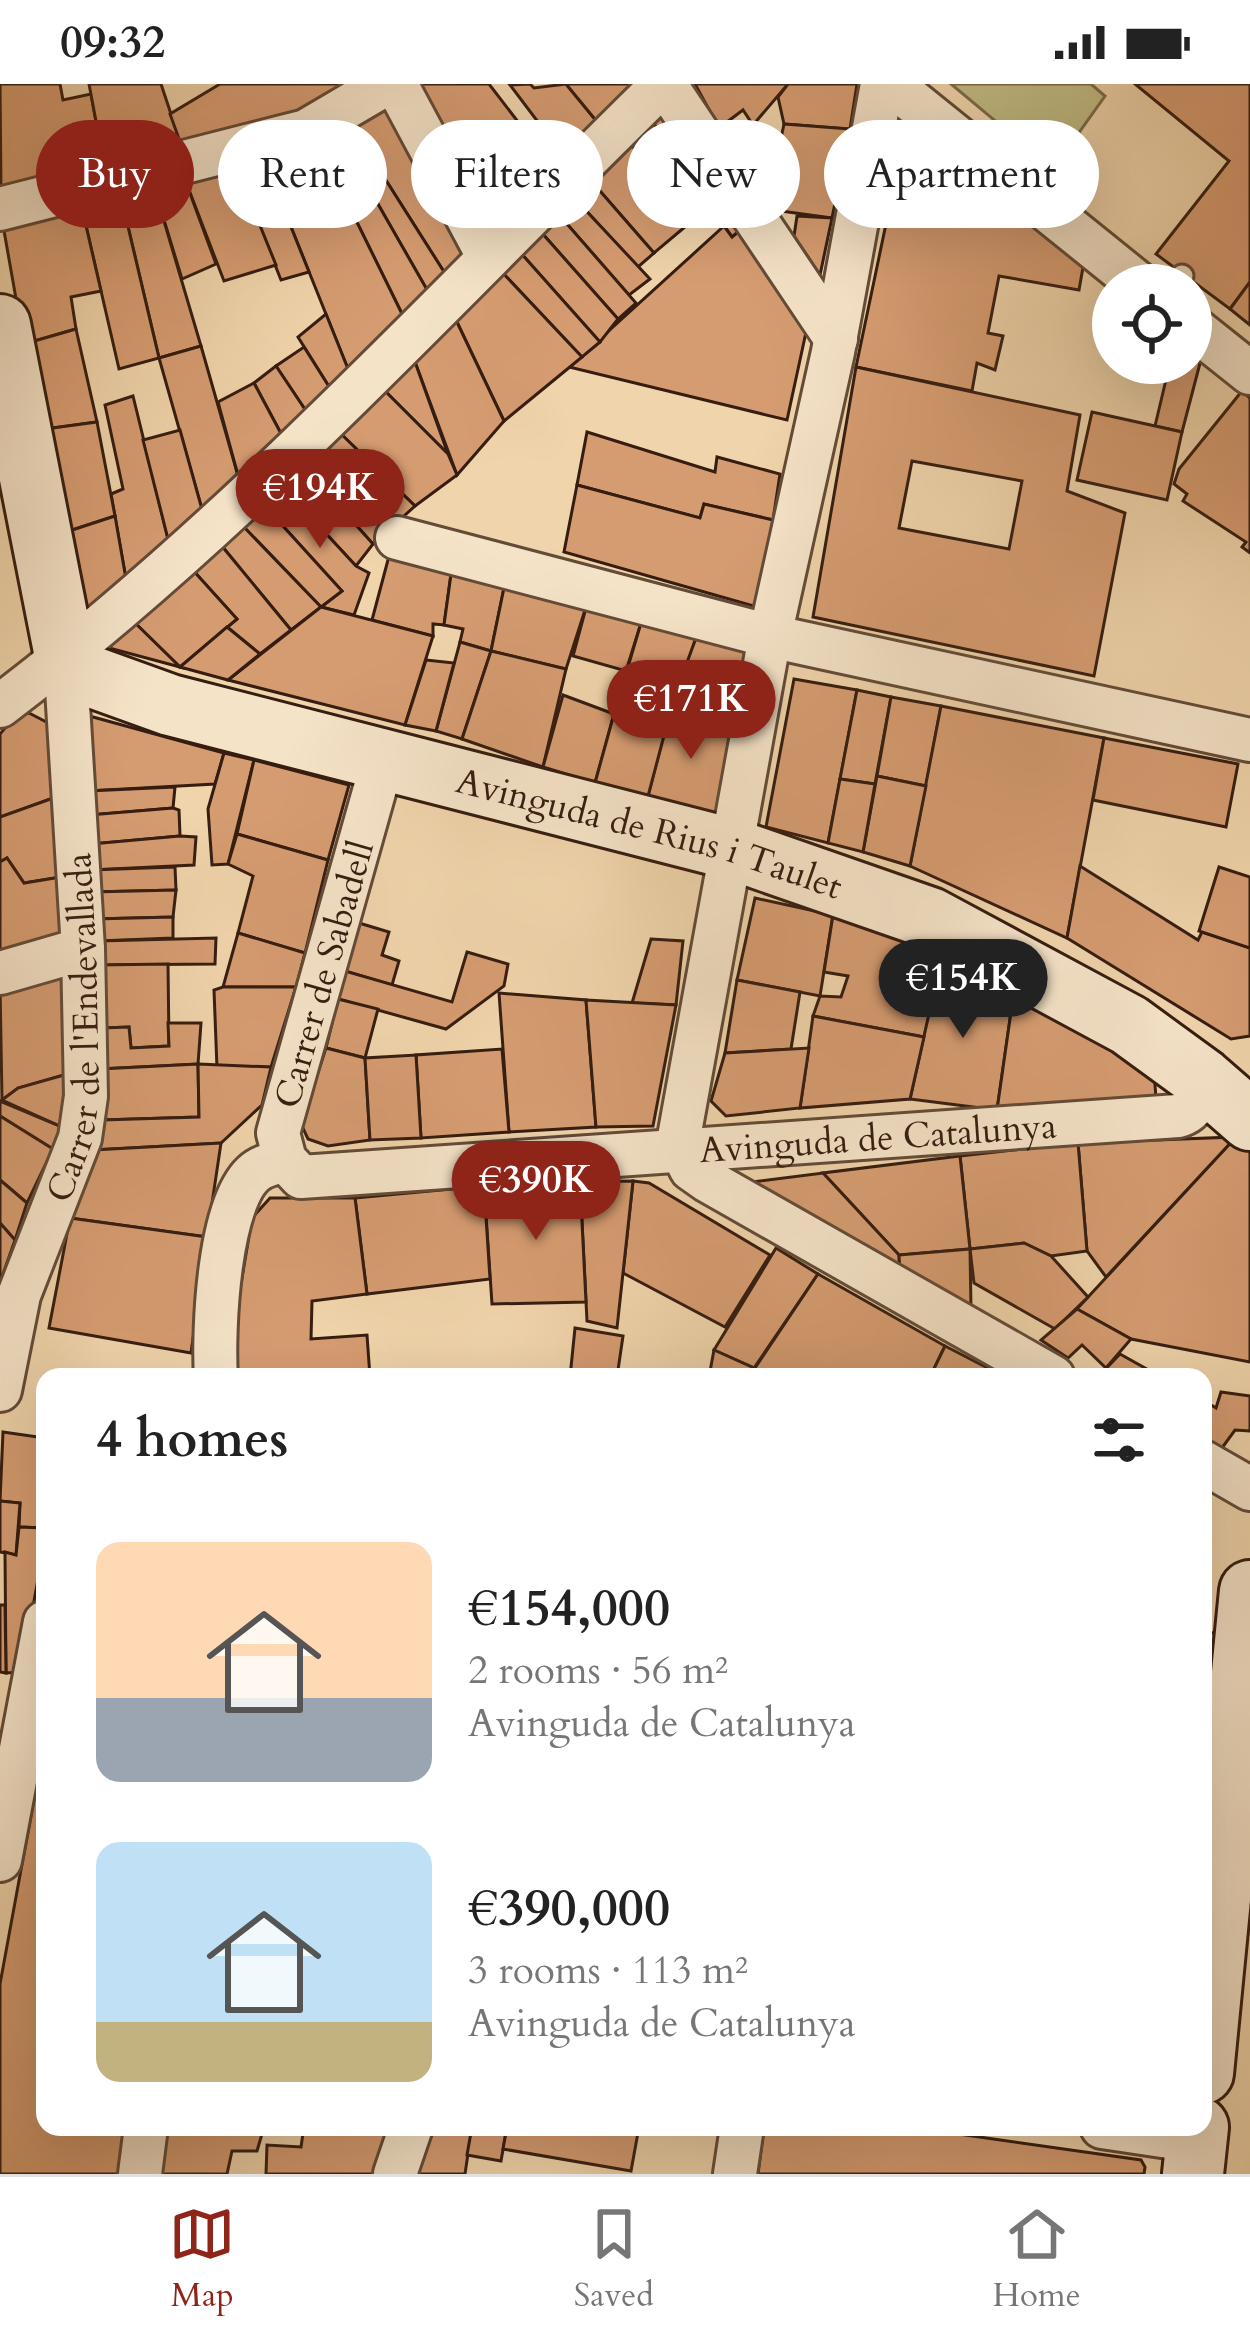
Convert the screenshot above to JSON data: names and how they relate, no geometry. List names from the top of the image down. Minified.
{"streets":{"street":["Avinguda de Rius i Taulet","Carrer de Sabadell","Carrer de l'Endevallada","Avinguda de Catalunya"]},"crossings":[["Avinguda de Rius i Taulet","Carrer de Sabadell"],["Avinguda de Rius i Taulet","Carrer de l'Endevallada"],["Avinguda de Rius i Taulet","Avinguda de Catalunya"],["Carrer de Sabadell","Avinguda de Catalunya"]],"page":{"status":"09:32","chip":["Buy","Rent","Filters","New","Apartment"],"price":["€194K","€171K","€154K","€390K"],"heading":"4 homes","list":[{"name":"€154,000","note":"2 rooms · 56 m² · Avinguda de Catalunya"},{"name":"€390,000","note":"3 rooms · 113 m² · Avinguda de Catalunya"}],"tabs":["Map","Saved","Home"]}}
